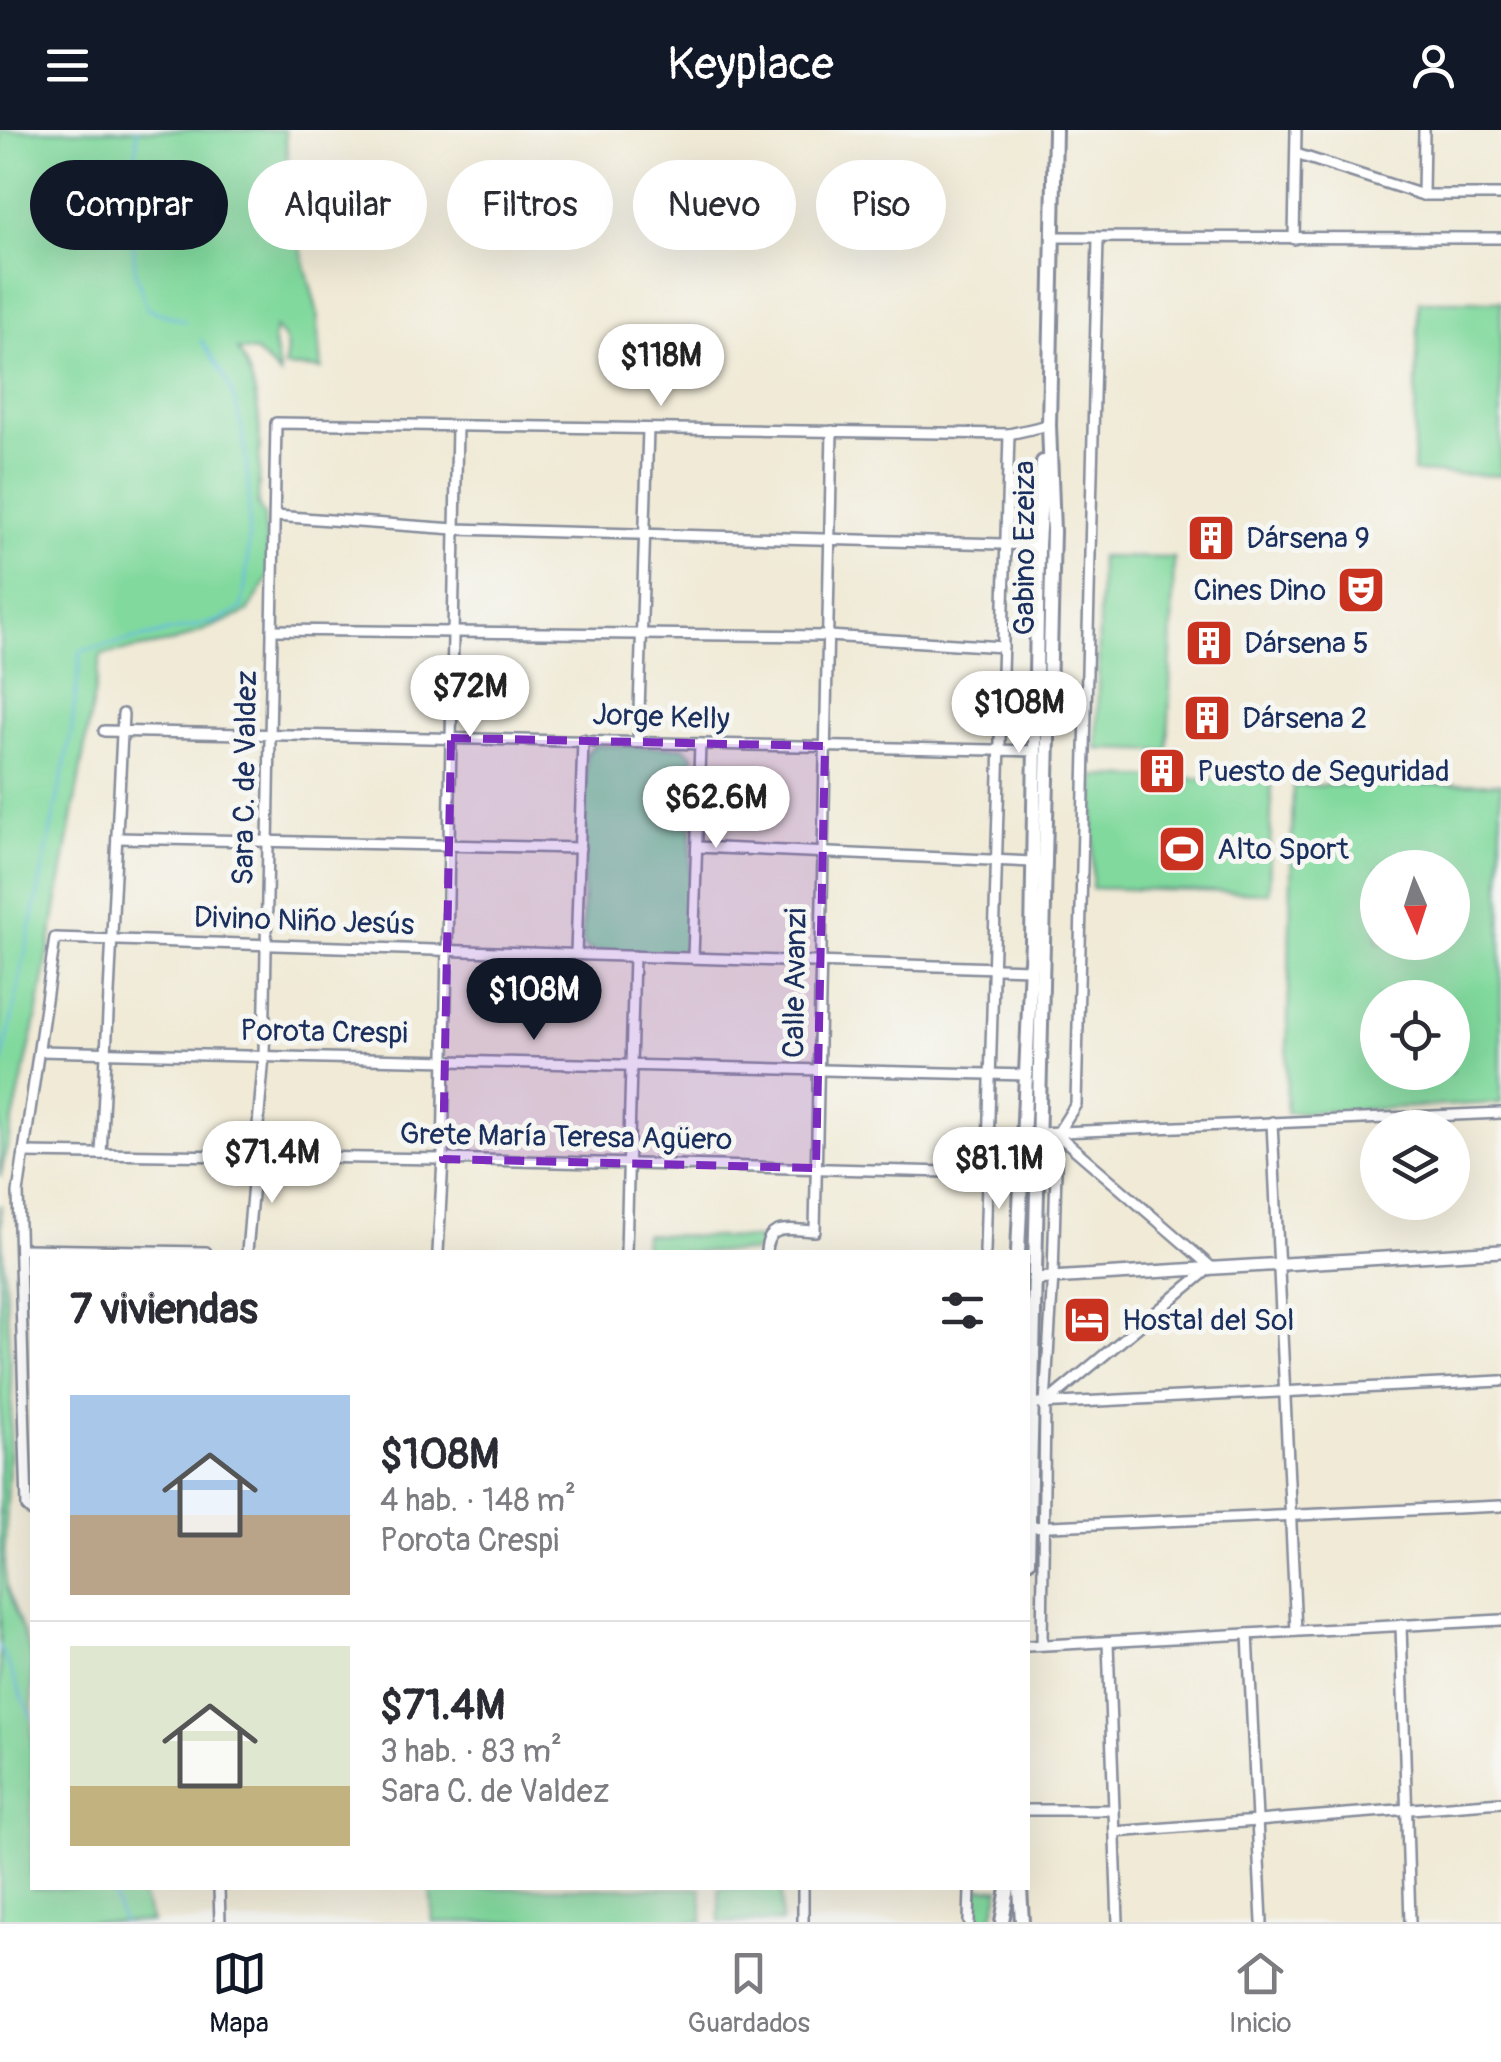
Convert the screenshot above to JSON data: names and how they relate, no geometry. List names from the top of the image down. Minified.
{"streets":{"main road":["Gabino Ezeiza"],"street":["Jorge Kelly","Sara C. de Valdez","Divino Niño Jesús","Calle Avanzi","Porota Crespi","Grete María Teresa Agüero"]},"crossings":[["Gabino Ezeiza","Jorge Kelly"],["Gabino Ezeiza","Divino Niño Jesús"],["Gabino Ezeiza","Porota Crespi"],["Jorge Kelly","Sara C. de Valdez"],["Jorge Kelly","Calle Avanzi"],["Sara C. de Valdez","Divino Niño Jesús"],["Sara C. de Valdez","Porota Crespi"],["Sara C. de Valdez","Grete María Teresa Agüero"],["Divino Niño Jesús","Calle Avanzi"],["Divino Niño Jesús","Porota Crespi"],["Calle Avanzi","Porota Crespi"],["Calle Avanzi","Grete María Teresa Agüero"]],"places":{"building":["Dársena 9","Dársena 5","Dársena 2","Puesto de Seguridad"],"theatre":["Cines Dino"],"sports":["Alto Sport"],"hotel":["Hostal del Sol"]},"north":"bottom","page":{"header":"Keyplace","chip":["Comprar","Alquilar","Filtros","Nuevo","Piso"],"price":["$118M","$72M","$108M","$62.6M","$108M","$71.4M","$81.1M"],"heading":"7 viviendas","list":[{"name":"$108M","note":"4 hab. · 148 m² · Porota Crespi"},{"name":"$71.4M","note":"3 hab. · 83 m² · Sara C. de Valdez"}],"tabs":["Mapa","Guardados","Inicio"]}}
